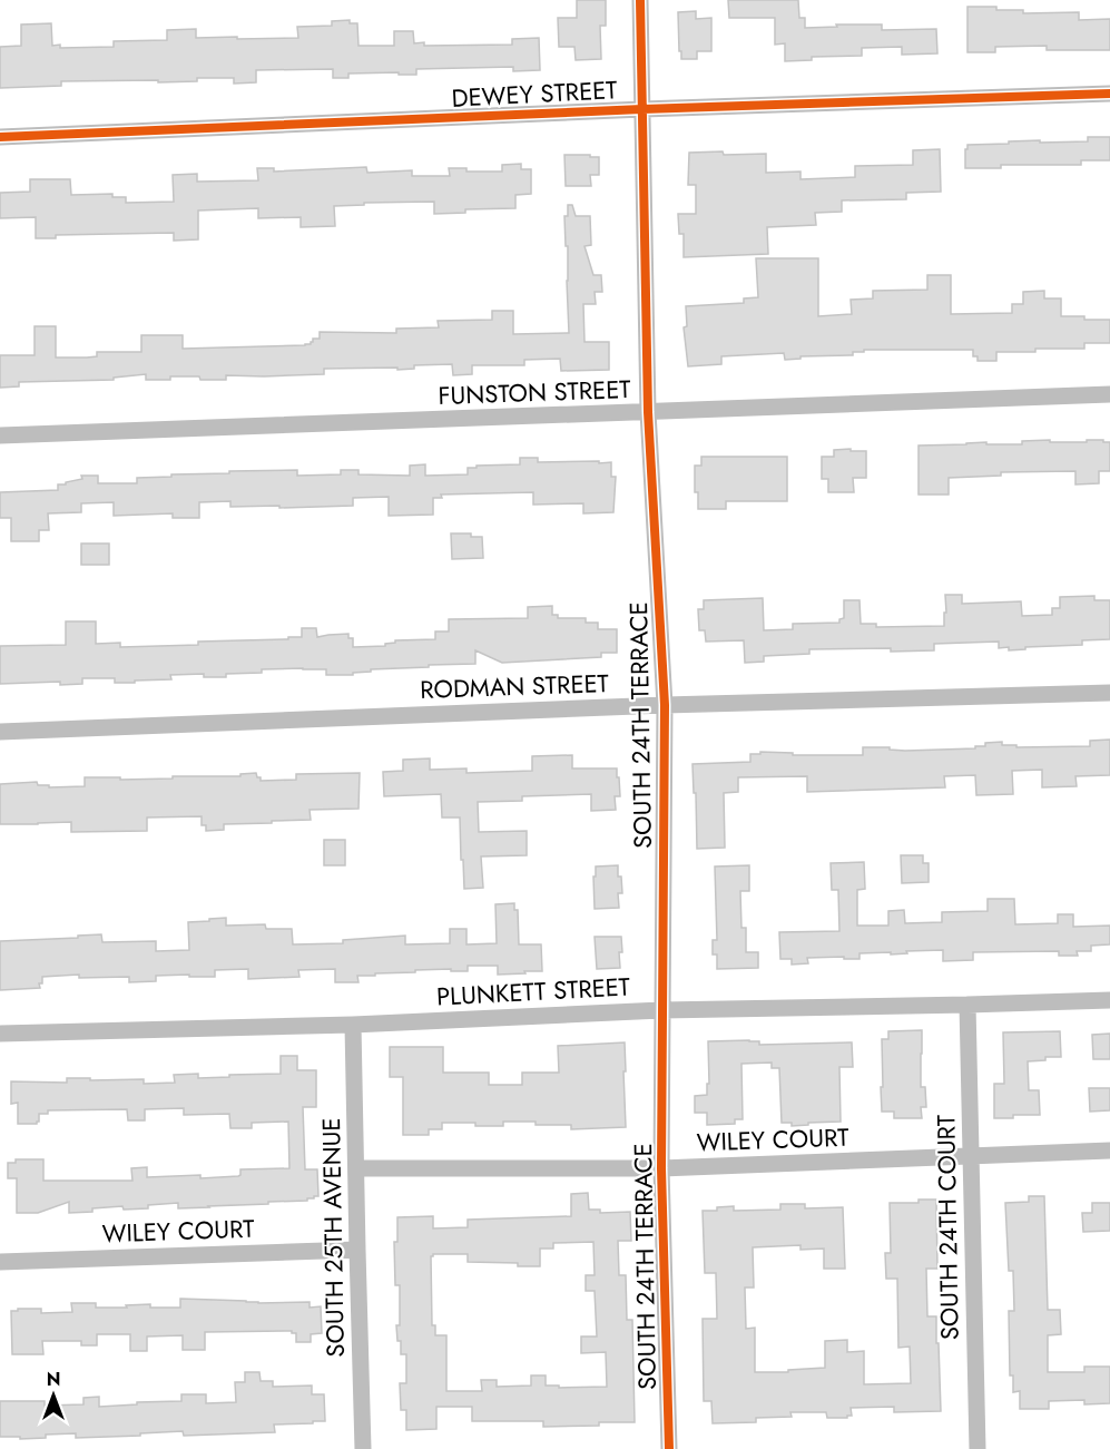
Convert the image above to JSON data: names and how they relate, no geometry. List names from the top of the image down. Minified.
{"streets":{"street":["DEWEY STREET","FUNSTON STREET","RODMAN STREET","SOUTH 24TH TERRACE","PLUNKETT STREET","WILEY COURT","SOUTH 24TH COURT","SOUTH 25TH AVENUE"]},"crossings":[["DEWEY STREET","SOUTH 24TH TERRACE"],["FUNSTON STREET","SOUTH 24TH TERRACE"],["RODMAN STREET","SOUTH 24TH TERRACE"],["SOUTH 24TH TERRACE","PLUNKETT STREET"],["SOUTH 24TH TERRACE","WILEY COURT"],["PLUNKETT STREET","SOUTH 24TH COURT"],["PLUNKETT STREET","SOUTH 25TH AVENUE"],["WILEY COURT","SOUTH 24TH COURT"],["WILEY COURT","SOUTH 25TH AVENUE"]],"north":"top"}
